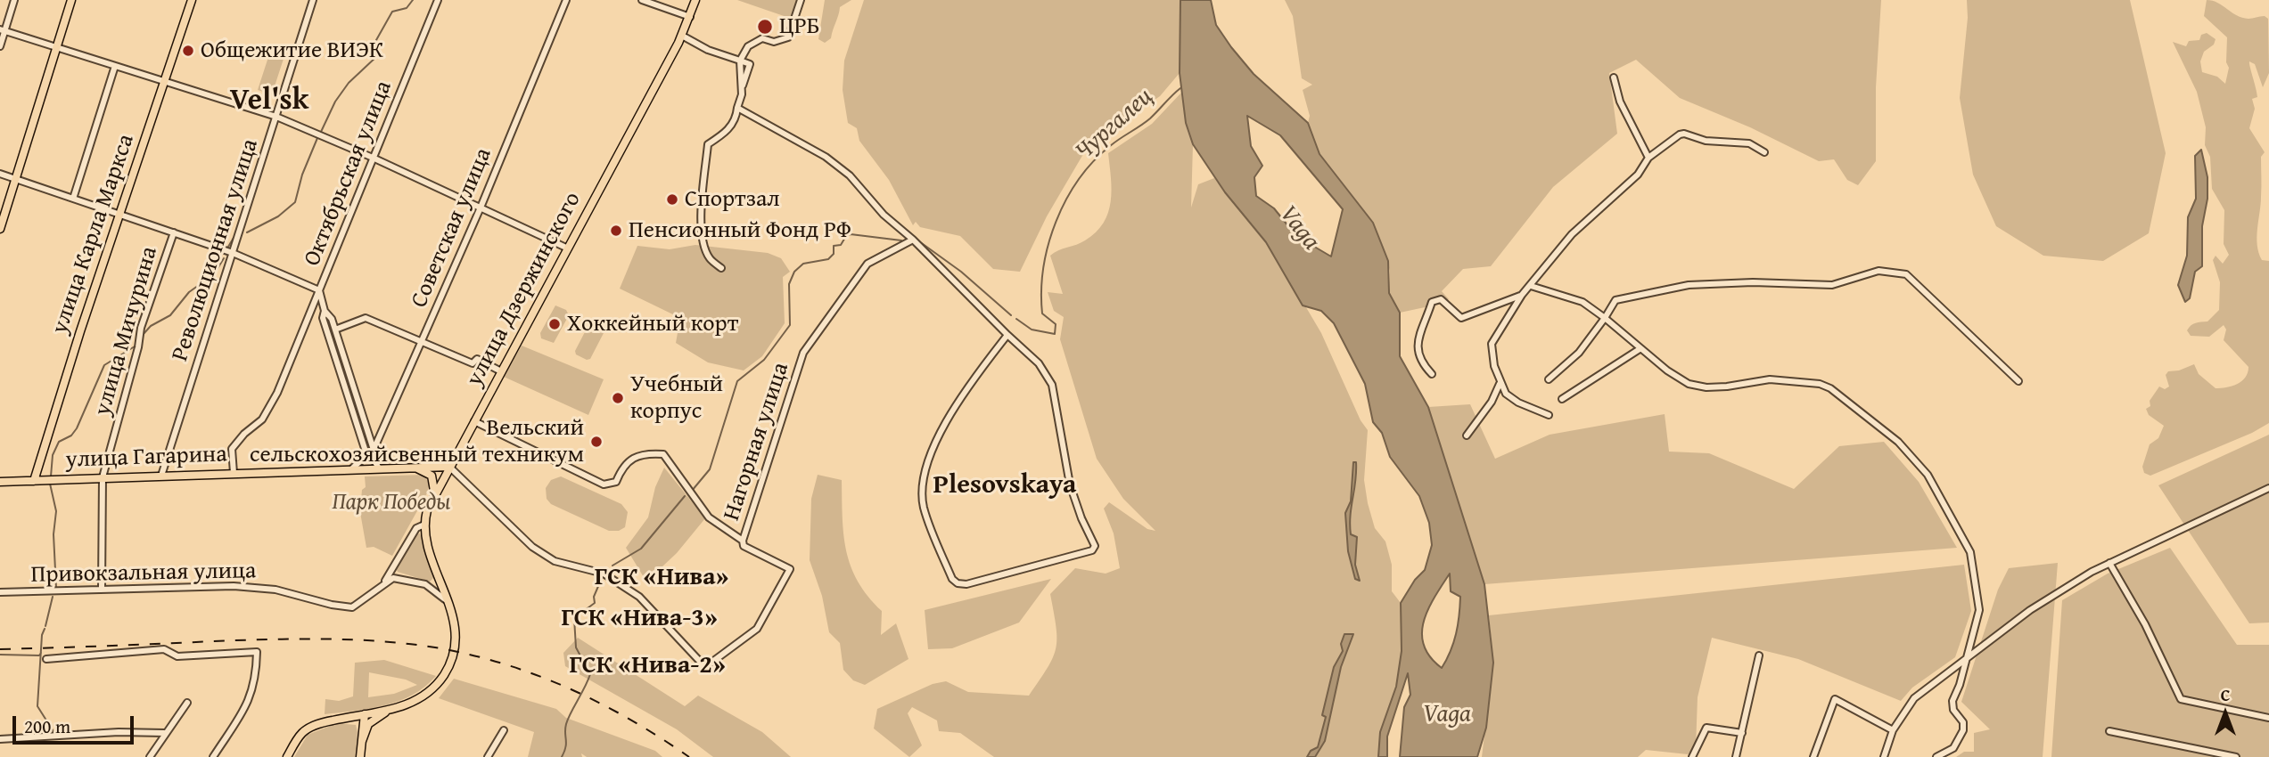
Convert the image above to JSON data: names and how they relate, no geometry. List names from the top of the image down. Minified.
{"streets":{"main road":["улица Карла Маркса","улица Дзержинского","улица Гагарина"],"street":["Октябрьская улица","Советская улица","Революционная улица","улица Мичурина","Нагорная улица","Привокзальная улица"]},"crossings":[["Октябрьская улица","Советская улица"],["Октябрьская улица","улица Гагарина"],["Советская улица","улица Гагарина"],["улица Карла Маркса","улица Гагарина"],["Революционная улица","улица Гагарина"],["улица Дзержинского","улица Гагарина"],["улица Мичурина","улица Гагарина"],["улица Мичурина","Привокзальная улица"]],"districts":["Vel'sk","Plesovskaya","ГСК «Нива»","ГСК «Нива-3»","ГСК «Нива-2»"],"water":["Чургалец","Vaga"],"parks":["Парк Победы"],"places":["ЦРБ","Общежитие ВИЭК","Спортзал","Пенсионный Фонд РФ","Хоккейный корт","Учебный корпус","Вельский сельскохозяйсвенный техникум"],"scale_bar":"200 m","north":"top"}
